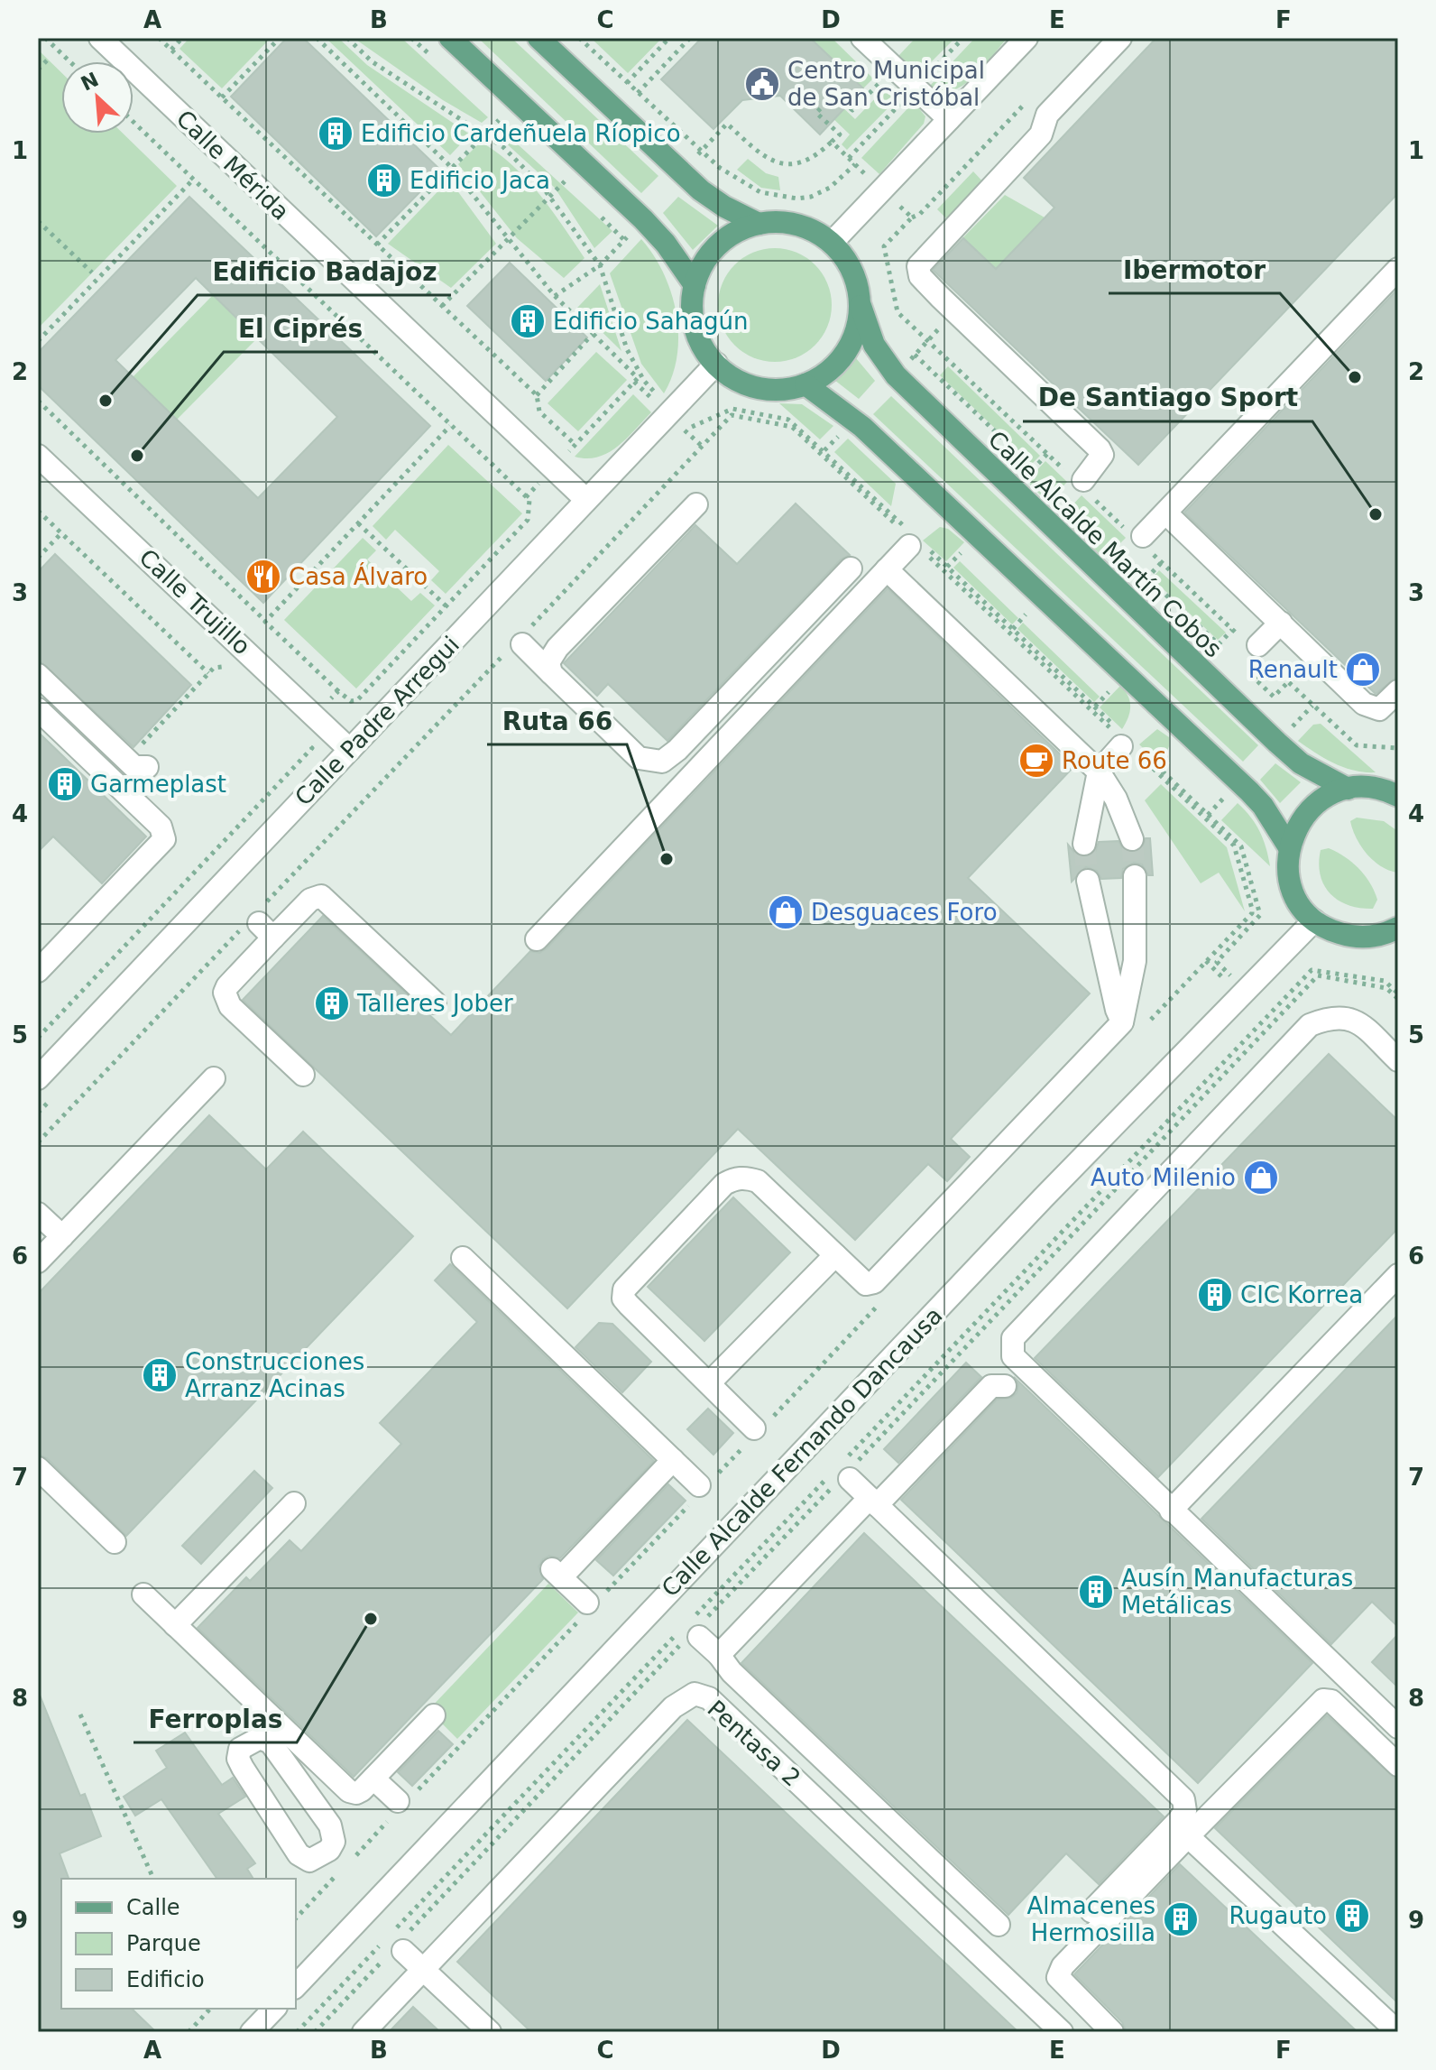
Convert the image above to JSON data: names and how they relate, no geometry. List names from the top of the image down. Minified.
{"streets":{"main road":["Calle Alcalde Martín Cobos"],"street":["Calle Mérida","Calle Trujillo","Calle Padre Arregui","Calle Alcalde Fernando Dancausa","Pentasa 2"]},"crossings":[["Calle Mérida","Calle Padre Arregui"],["Calle Alcalde Martín Cobos","Calle Padre Arregui"],["Calle Trujillo","Calle Padre Arregui"]],"places":{"public building":["Centro Municipal de San Cristóbal"],"building":["Edificio Cardeñuela Ríopico","Edificio Jaca","Edificio Sahagún","Garmeplast","Talleres Jober","CIC Korrea","Construcciones Arranz Acinas","Ausín Manufacturas Metálicas","Rugauto","Almacenes Hermosilla"],"other":["Ibermotor","Edificio Badajoz","El Ciprés","De Santiago Sport","Ruta 66","Ferroplas"],"restaurant":["Casa Álvaro"],"shop":["Renault","Desguaces Foro","Auto Milenio"],"cafe":["Route 66"]},"legend":["Calle","Parque","Edificio"],"north":"top left","grid":{"columns":["A","B","C","D","E","F"],"rows":["1","2","3","4","5","6","7","8","9"]}}
